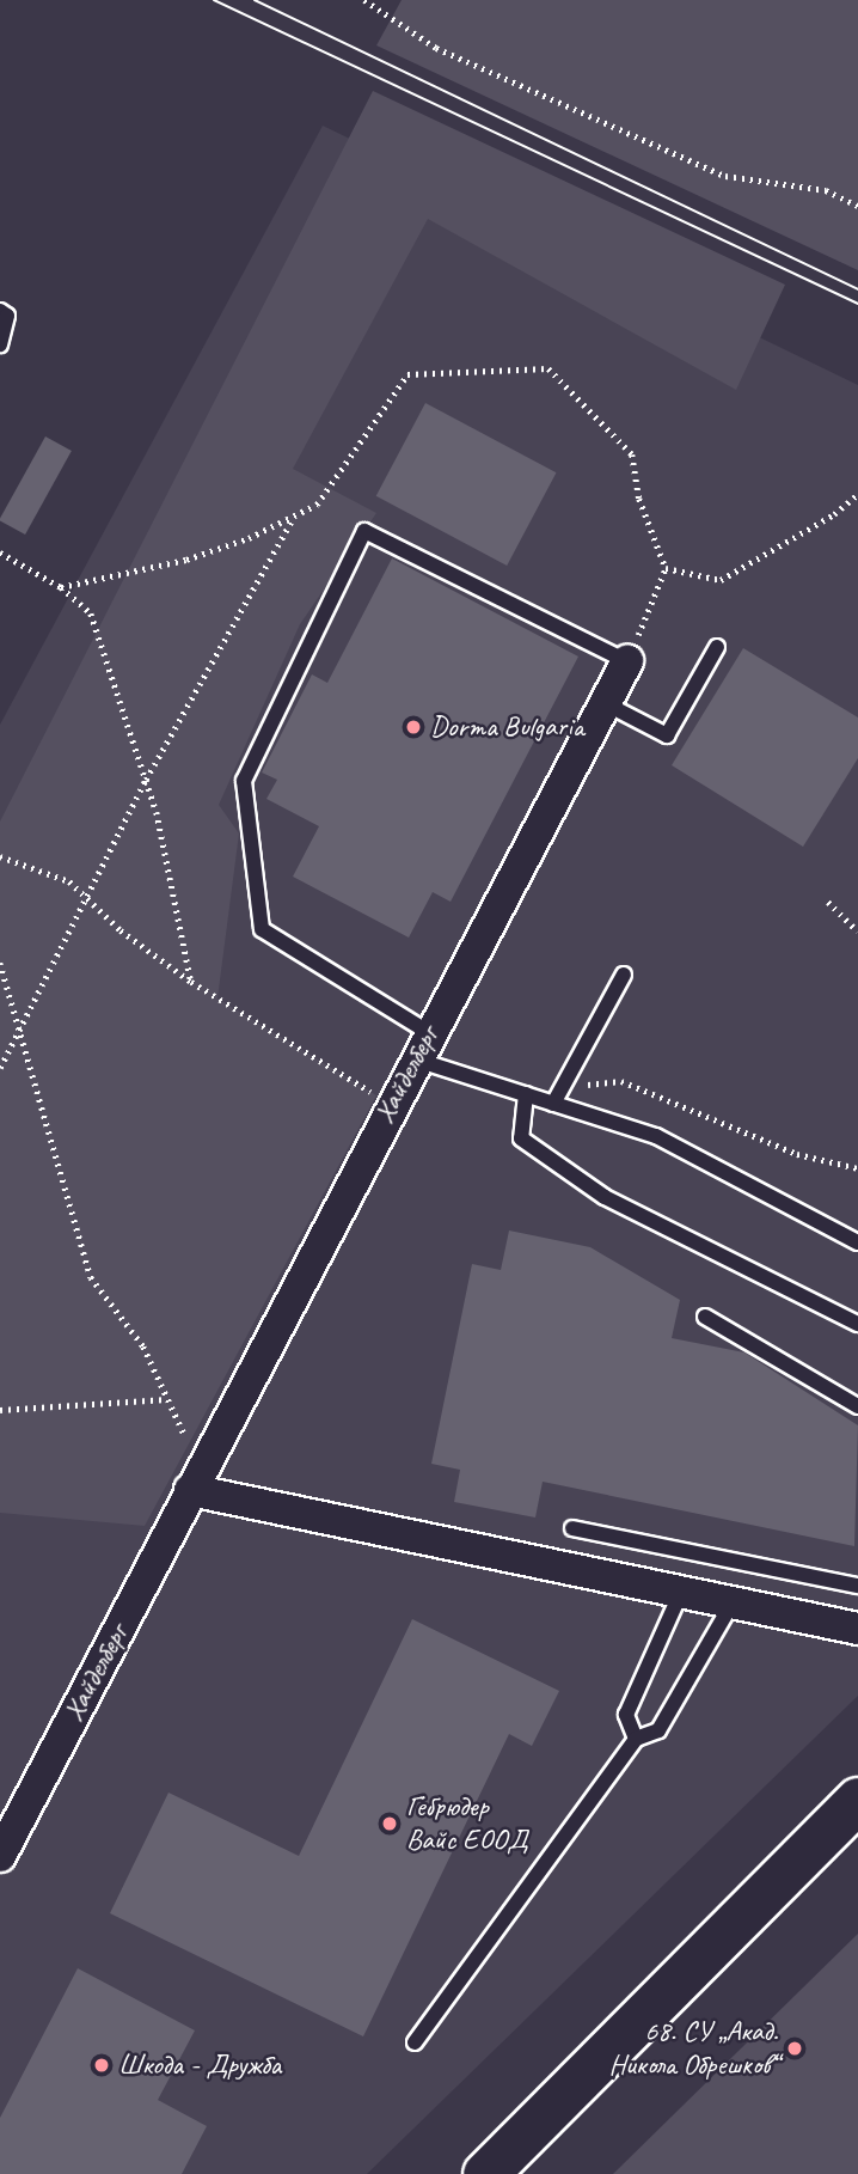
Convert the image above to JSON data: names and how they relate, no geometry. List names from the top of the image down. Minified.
{"streets":{"street":["Хайделберг"]},"places":["Dorma Bulgaria","Гебрюдер Вайс ЕООД","68. СУ „Акад. Никола Обрешков“","Шкода - Дружба"]}
